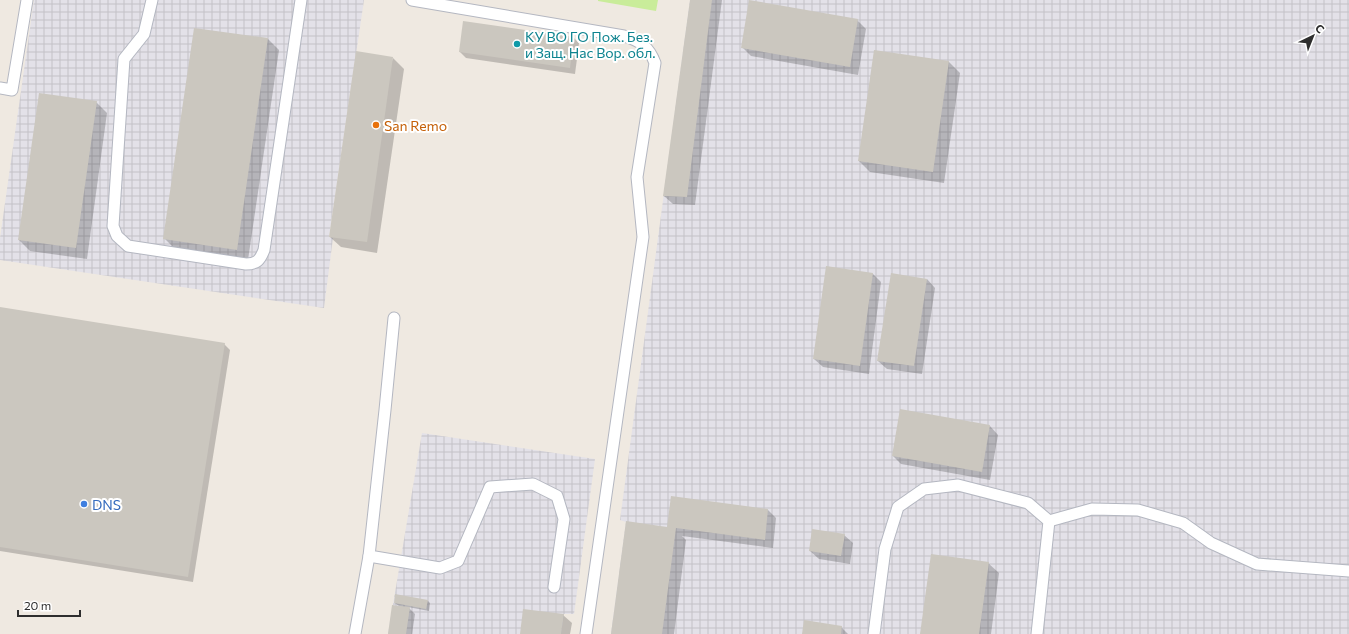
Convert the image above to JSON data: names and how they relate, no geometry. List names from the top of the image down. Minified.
{"places":["КУ ВО ГО Пож. Без. и Защ. Нас Вор. обл.","San Remo","DNS"],"scale_bar":"20 m","north":"top right"}
